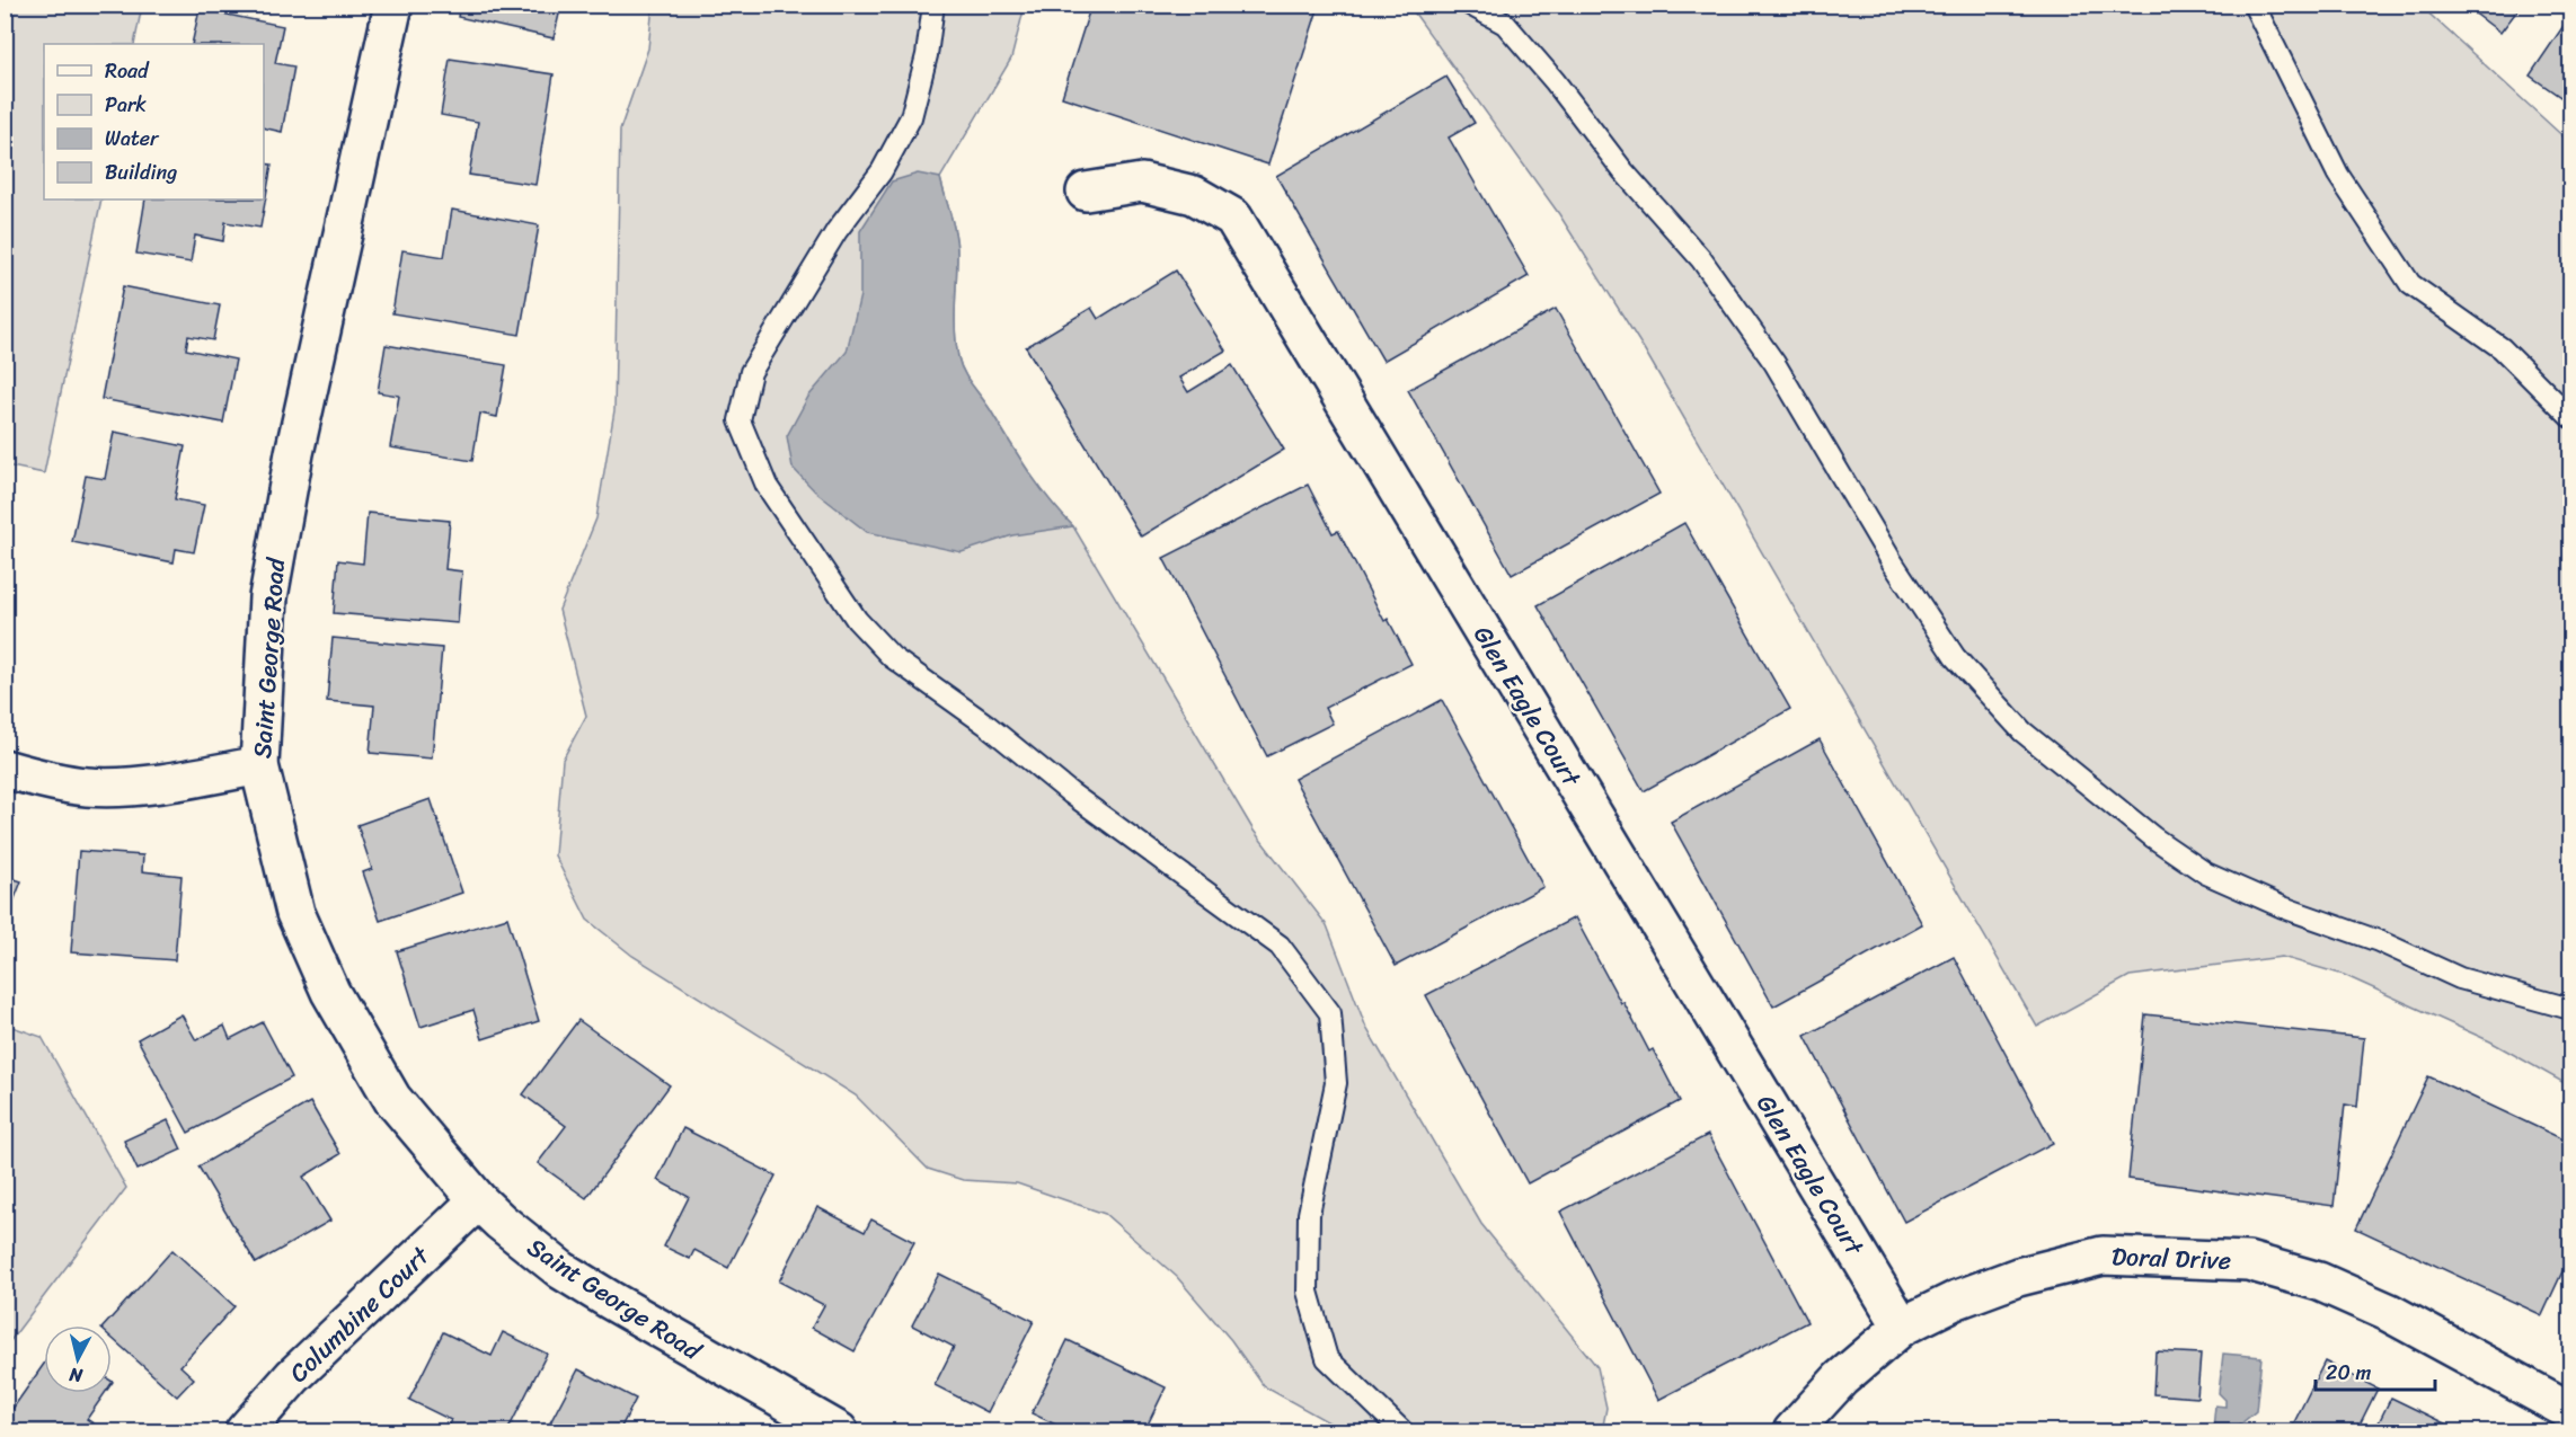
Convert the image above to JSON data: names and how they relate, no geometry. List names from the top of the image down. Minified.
{"streets":{"street":["Saint George Road","Glen Eagle Court","Doral Drive","Columbine Court"]},"crossings":[["Saint George Road","Columbine Court"],["Glen Eagle Court","Doral Drive"]],"legend":["Road","Park","Water","Building"],"scale_bar":"20 m","north":"bottom"}
